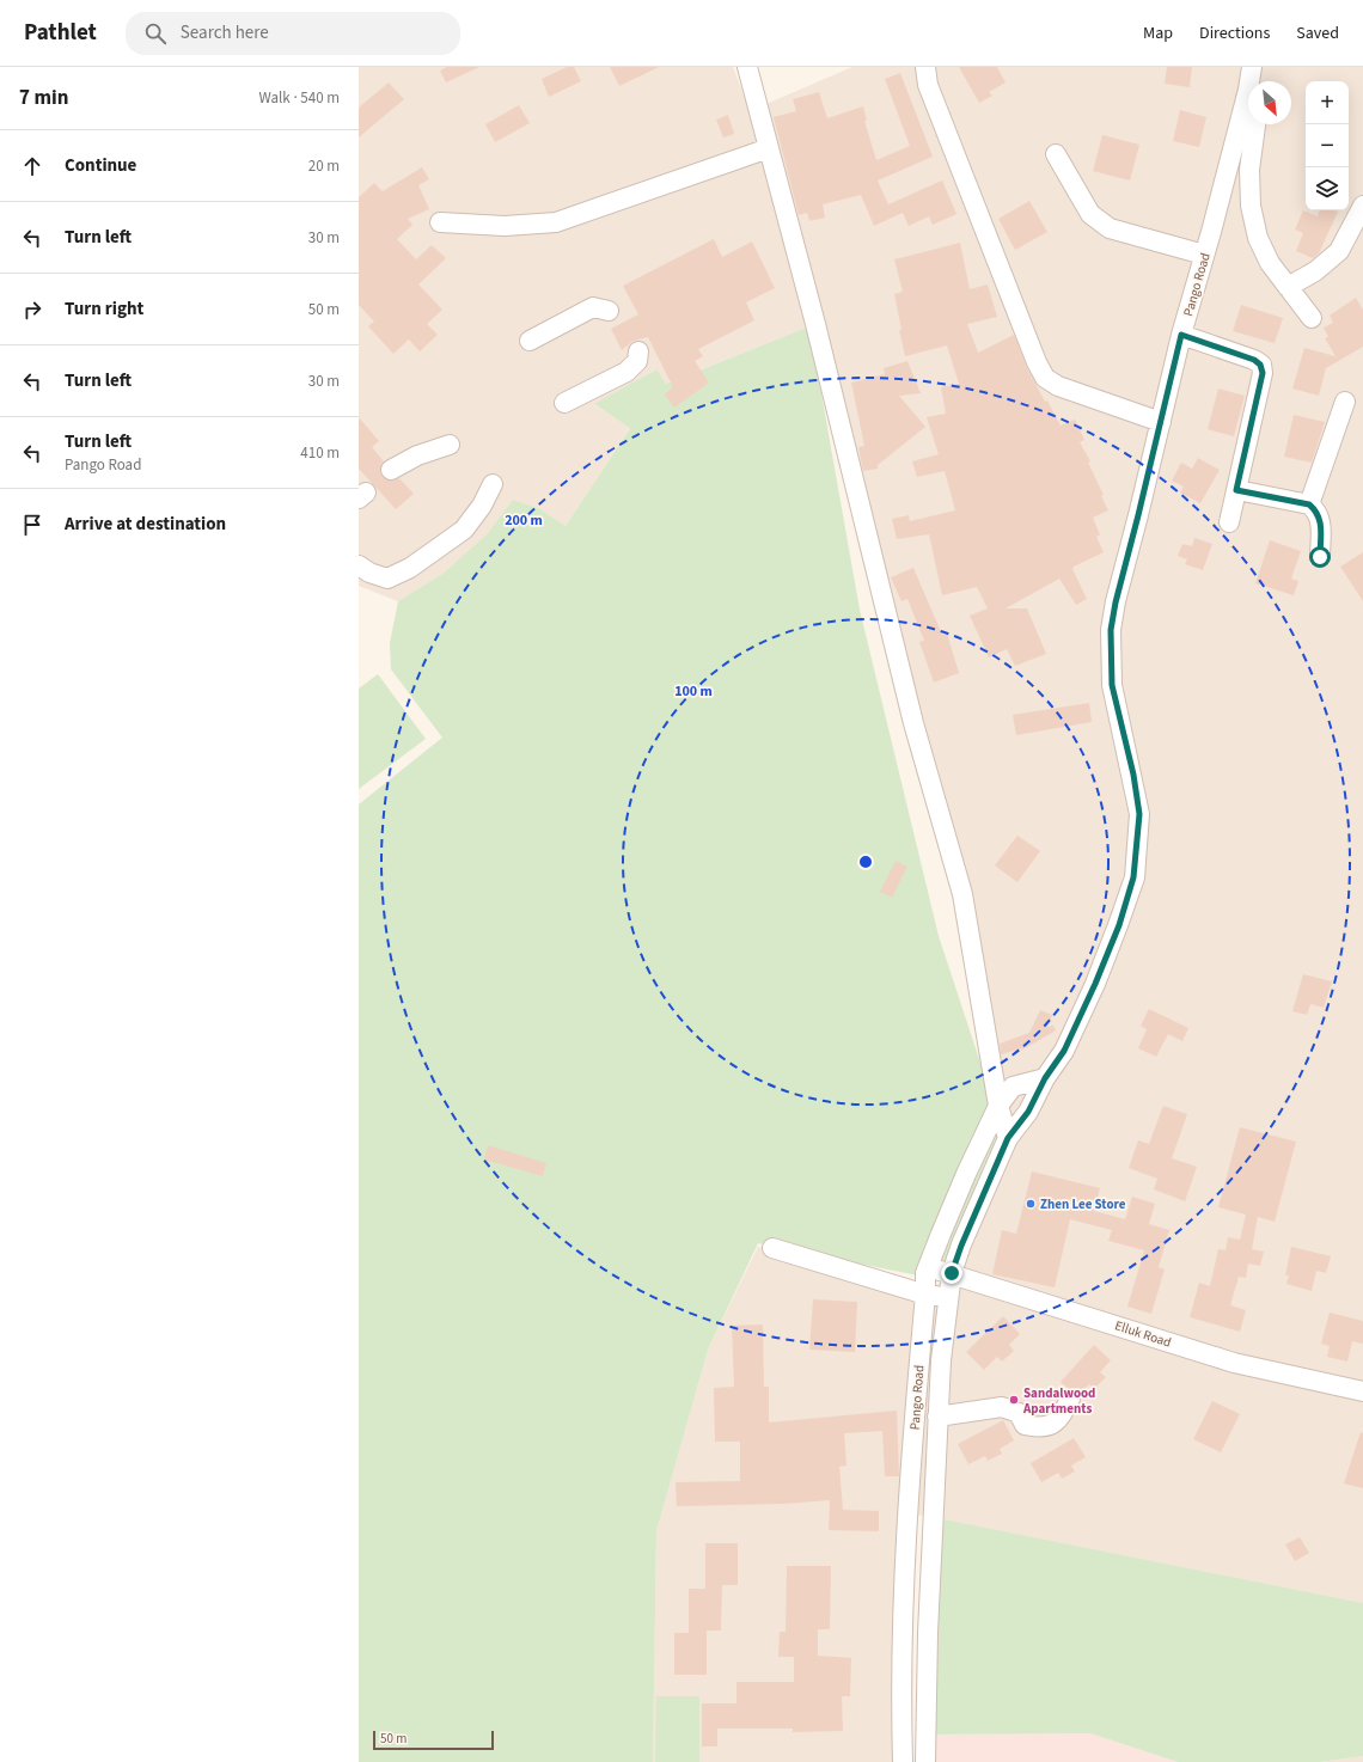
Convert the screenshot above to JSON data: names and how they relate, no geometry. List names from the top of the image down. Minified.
{"streets":{"street":["Pango Road","Elluk Road"]},"crossings":[["Pango Road","Elluk Road"]],"places":["Zhen Lee Store","Sandalwood Apartments"],"scale_bar":"50 m","north":"bottom right","page":{"header":"Pathlet","search":"Search here","nav":["Map","Directions","Saved"],"heading":["7 min","Walk · 540 m"],"map_buttons":["+","−"],"list":[["Continue","20 m"],["Turn left","30 m"],["Turn right","50 m"],["Turn left","30 m"],["Turn left","Pango Road","410 m"],"Arrive at destination"],"scale":"50 m"},"rings":["200 m","100 m"]}
